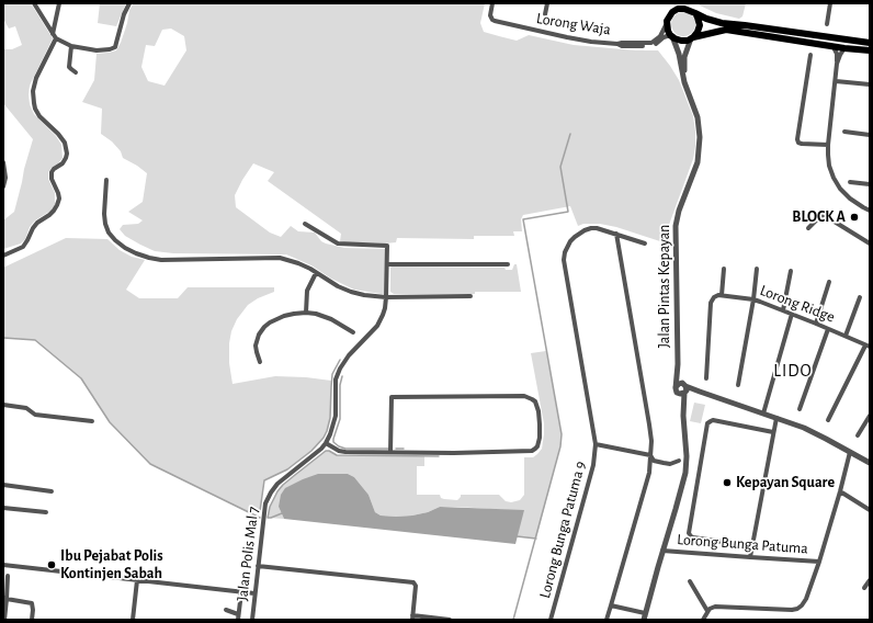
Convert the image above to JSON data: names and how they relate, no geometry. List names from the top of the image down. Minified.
{"streets":{"street":["Lorong Waja","Jalan Pintas Kepayan","Lorong Ridge","Lorong Bunga Patuma 9","Lorong Bunga Patuma","Jalan Polis Mal 7"]},"crossings":[["Lorong Waja","Jalan Pintas Kepayan"]],"districts":["LIDO"],"places":["BLOCK A","Kepayan Square","Ibu Pejabat Polis Kontinjen Sabah"]}
